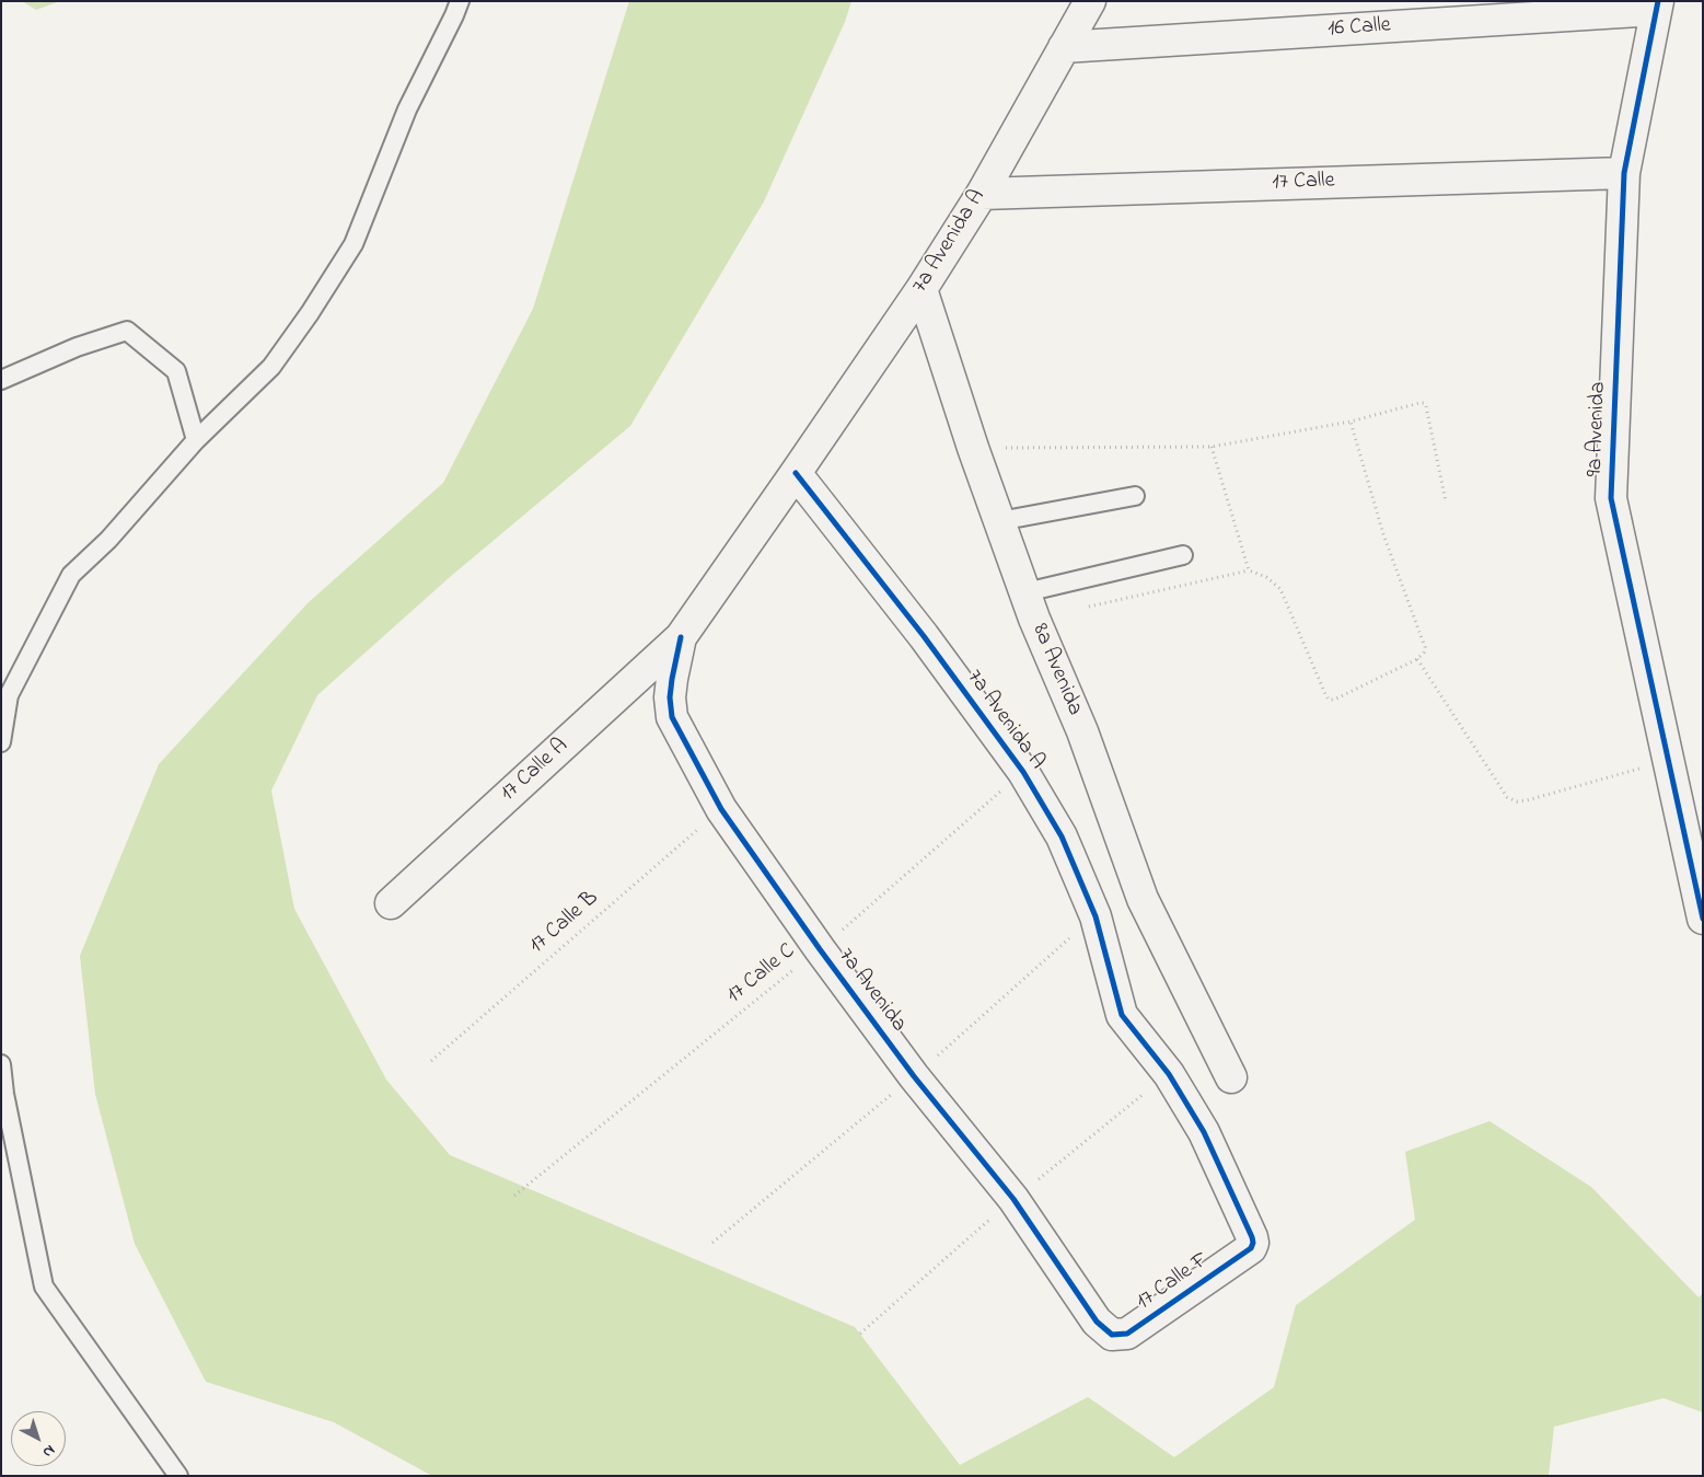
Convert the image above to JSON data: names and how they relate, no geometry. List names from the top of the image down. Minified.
{"streets":{"street":["16 Calle","17 Calle","7a Avenida A","9a Avenida","8a Avenida","17 Calle A","7a Avenida","17 Calle F"],"path":["17 Calle B","17 Calle C"]},"crossings":[["16 Calle","7a Avenida A"],["16 Calle","9a Avenida"],["17 Calle","7a Avenida A"],["17 Calle","9a Avenida"],["7a Avenida A","8a Avenida"],["7a Avenida A","17 Calle A"],["7a Avenida A","17 Calle C"],["7a Avenida A","7a Avenida"],["7a Avenida A","17 Calle F"],["17 Calle A","7a Avenida"],["17 Calle B","7a Avenida"],["17 Calle C","7a Avenida"],["7a Avenida","17 Calle F"]],"north":"bottom right"}
